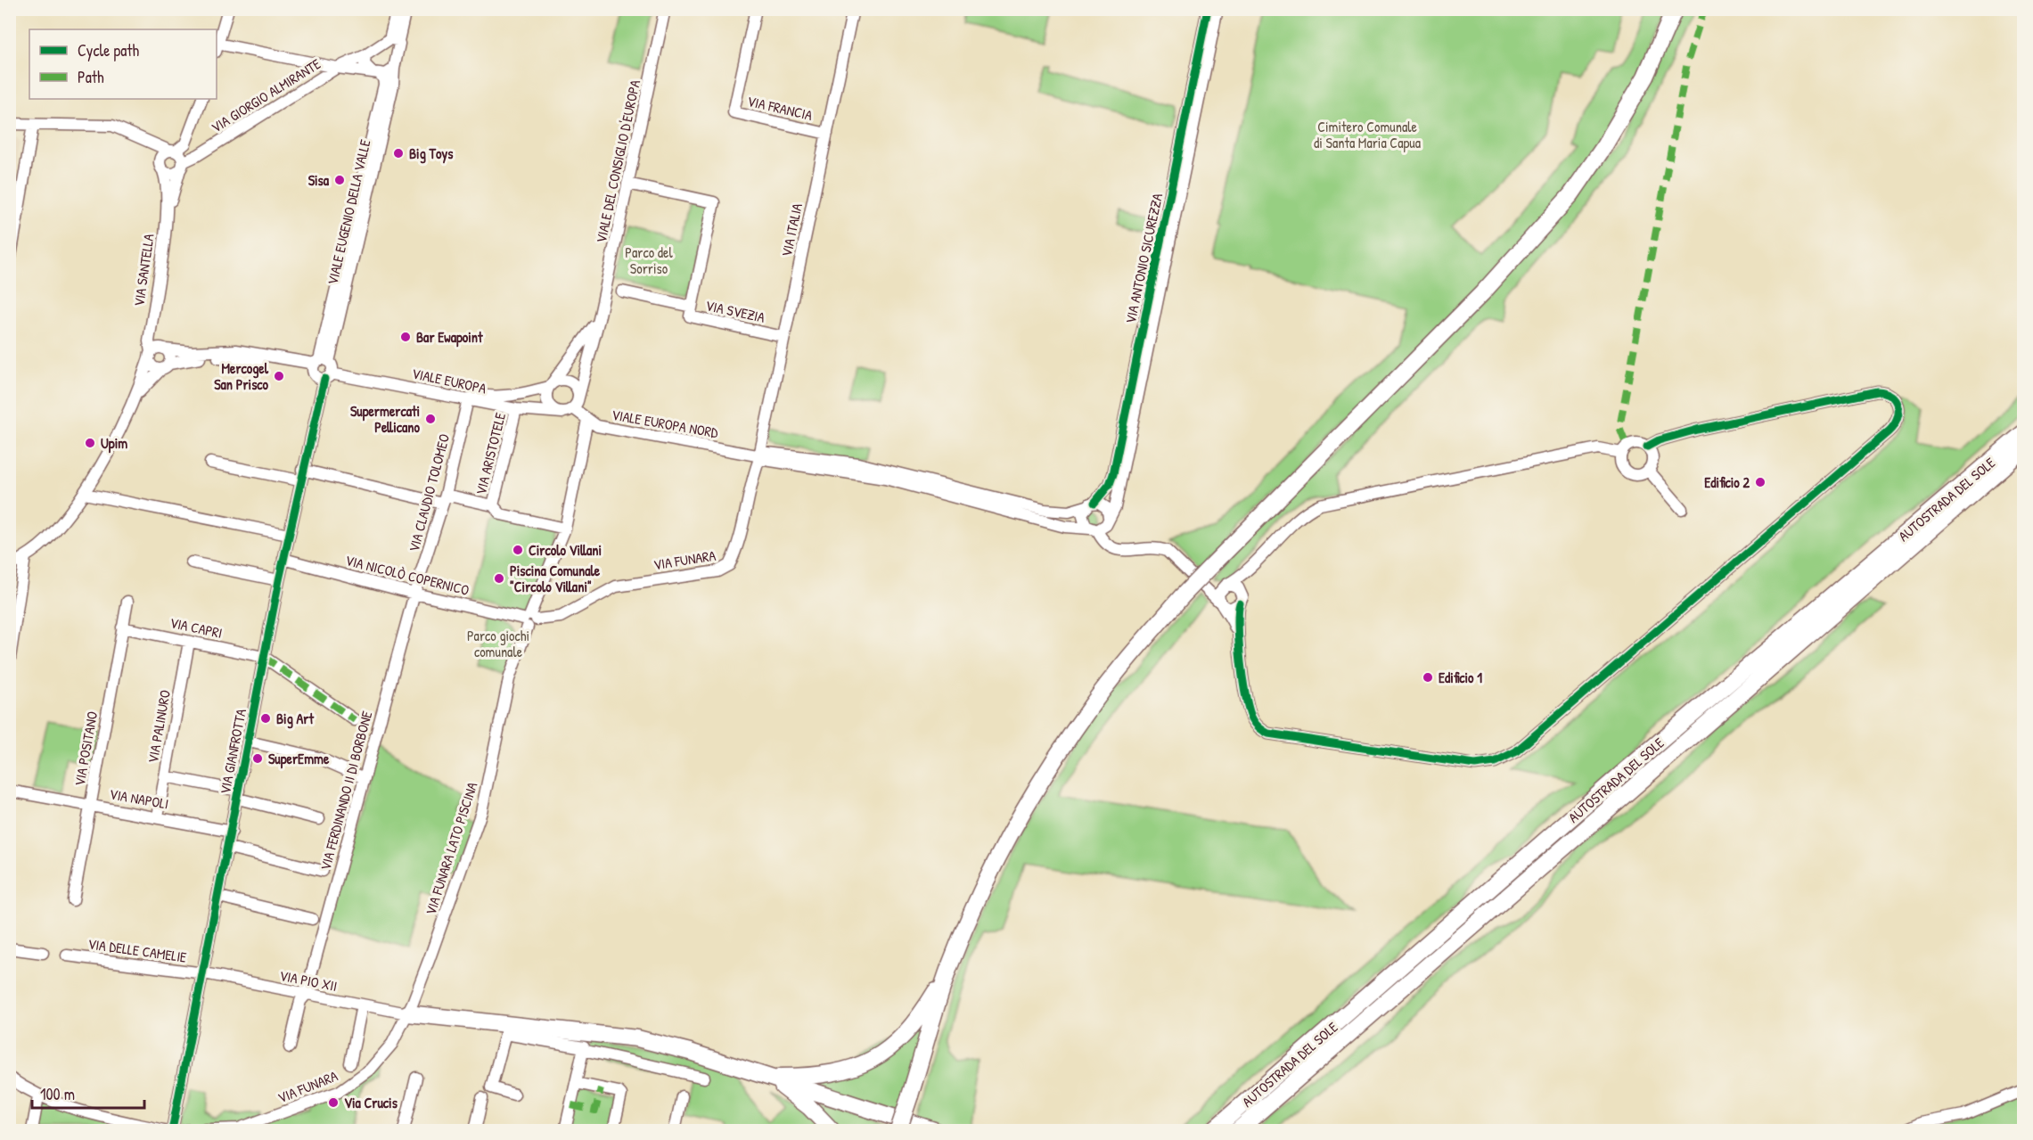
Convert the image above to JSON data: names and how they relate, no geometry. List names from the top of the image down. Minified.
{"streets":{"highway":["AUTOSTRADA DEL SOLE"],"street":["VIA GIORGIO ALMIRANTE","VIA FRANCIA","VIALE DEL CONSIGLIO D'EUROPA","VIALE EUGENIO DELLA VALLE","VIA ITALIA","VIA ANTONIO SICUREZZA","VIA SANTELLA","VIA SVEZIA","VIALE EUROPA","VIALE EUROPA NORD","VIA ARISTOTELE","VIA CLAUDIO TOLOMEO","VIA FUNARA","VIA NICOLÒ COPERNICO","VIA CAPRI","VIA PALINURO","VIA POSITANO","VIA GIANFROTTA","VIA FERDINANDO II DI BORBONE","VIA NAPOLI","VIA FUNARA LATO PISCINA","VIA DELLE CAMELIE","VIA PIO XII"]},"crossings":[["VIA GIORGIO ALMIRANTE","VIALE EUGENIO DELLA VALLE"],["VIA GIORGIO ALMIRANTE","VIA SANTELLA"],["VIA FRANCIA","VIA ITALIA"],["VIALE DEL CONSIGLIO D'EUROPA","VIALE EUROPA"],["VIALE DEL CONSIGLIO D'EUROPA","VIALE EUROPA NORD"],["VIALE EUGENIO DELLA VALLE","VIALE EUROPA"],["VIALE EUGENIO DELLA VALLE","VIA GIANFROTTA"],["VIA ITALIA","VIA SVEZIA"],["VIA ITALIA","VIALE EUROPA NORD"],["VIA ITALIA","VIA FUNARA"],["VIA SANTELLA","VIALE EUROPA"],["VIALE EUROPA","VIALE EUROPA NORD"],["VIALE EUROPA","VIA ARISTOTELE"],["VIALE EUROPA","VIA CLAUDIO TOLOMEO"],["VIALE EUROPA","VIA GIANFROTTA"],["VIALE EUROPA NORD","VIA FUNARA"],["VIALE EUROPA NORD","VIA FUNARA LATO PISCINA"],["VIA CLAUDIO TOLOMEO","VIA NICOLÒ COPERNICO"],["VIA CLAUDIO TOLOMEO","VIA FERDINANDO II DI BORBONE"],["VIA FUNARA","VIA NICOLÒ COPERNICO"],["VIA FUNARA","VIA FUNARA LATO PISCINA"],["VIA FUNARA","VIA PIO XII"],["VIA NICOLÒ COPERNICO","VIA GIANFROTTA"],["VIA NICOLÒ COPERNICO","VIA FERDINANDO II DI BORBONE"],["VIA NICOLÒ COPERNICO","VIA FUNARA LATO PISCINA"],["VIA CAPRI","VIA PALINURO"],["VIA CAPRI","VIA POSITANO"],["VIA CAPRI","VIA GIANFROTTA"],["VIA PALINURO","VIA NAPOLI"],["VIA POSITANO","VIA NAPOLI"],["VIA GIANFROTTA","VIA NAPOLI"],["VIA GIANFROTTA","VIA DELLE CAMELIE"],["VIA GIANFROTTA","VIA PIO XII"],["VIA FERDINANDO II DI BORBONE","VIA PIO XII"],["VIA FUNARA LATO PISCINA","VIA PIO XII"],["VIA DELLE CAMELIE","VIA PIO XII"]],"parks":["Cimitero Comunale di Santa Maria Capua","Parco del Sorriso","Parco giochi comunale"],"places":["Big Toys","Sisa","Bar Ewapoint","Mercogel San Prisco","Supermercati Pellicano","Upim","Edificio 2","Circolo Villani","Piscina Comunale \"Circolo Villani\"","Edificio 1","Big Art","SuperEmme","Via Crucis"],"legend":["Cycle path","Path"],"scale_bar":"100 m"}
